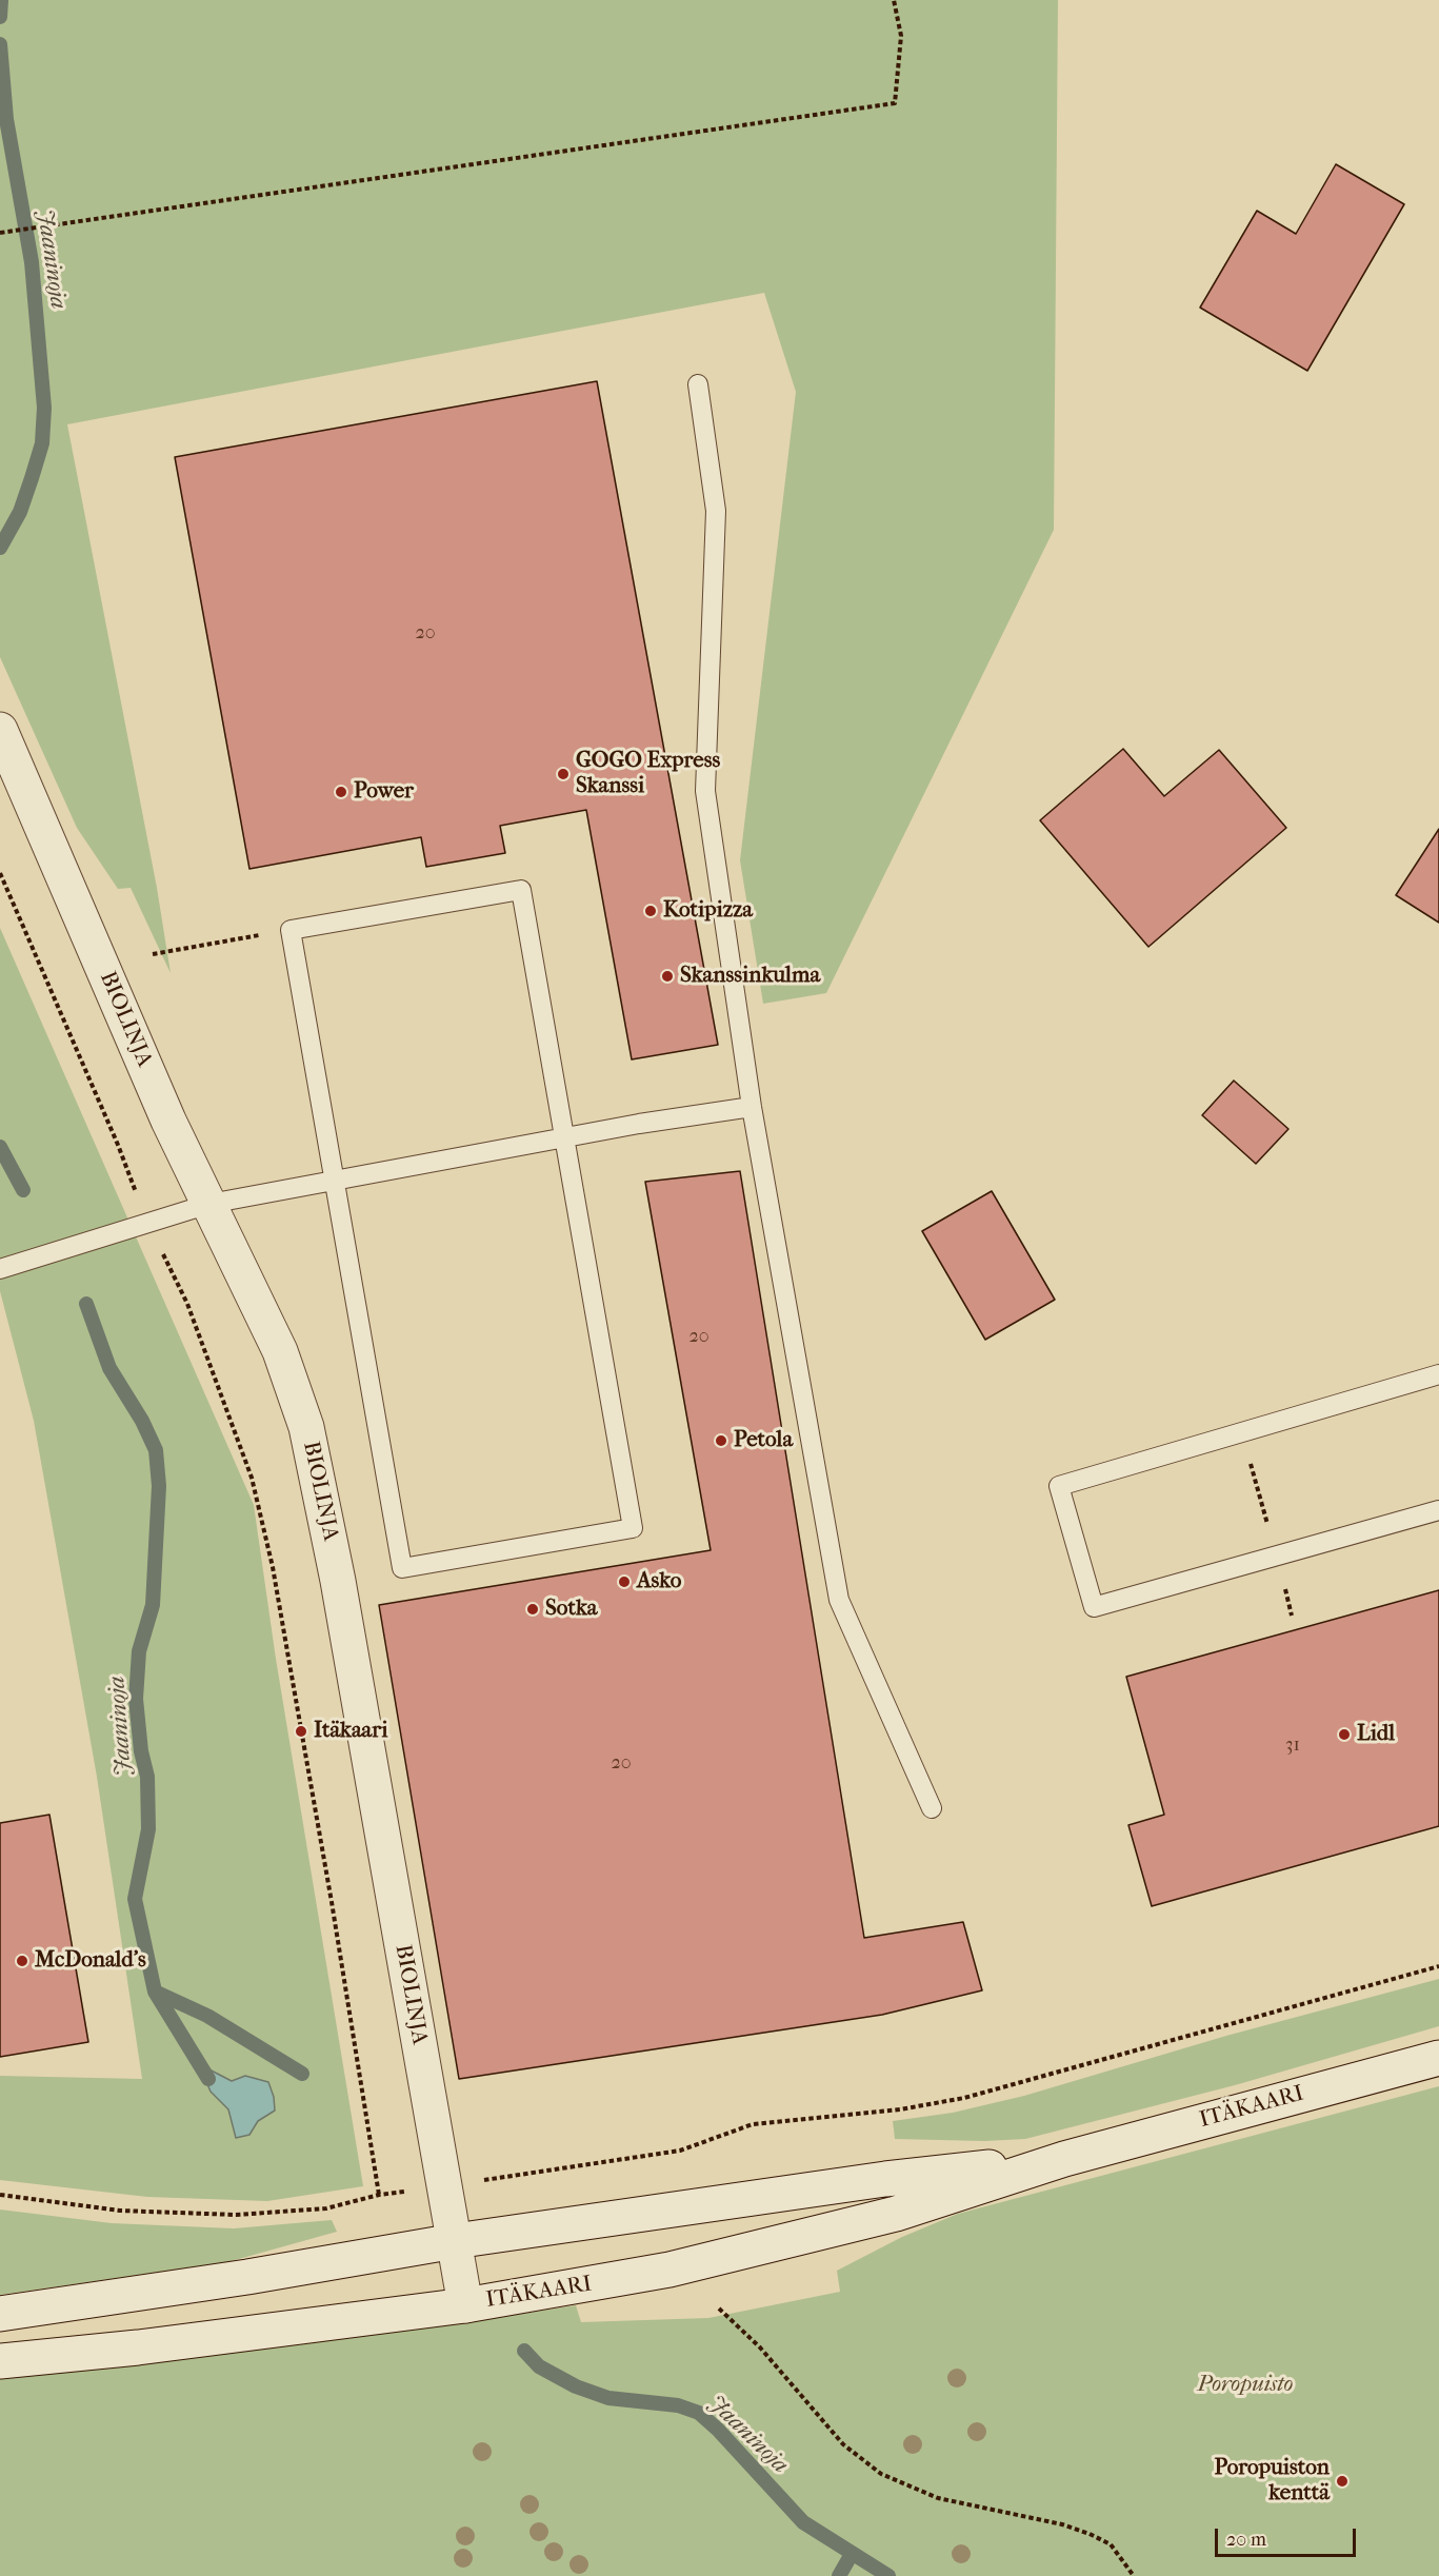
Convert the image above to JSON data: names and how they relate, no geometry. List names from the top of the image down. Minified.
{"streets":{"street":["BIOLINJA","ITÄKAARI"]},"crossings":[["BIOLINJA","ITÄKAARI"]],"water":["Jaaninoja"],"parks":["Poropuisto"],"places":["GOGO Express Skanssi","Power","Kotipizza","Skanssinkulma","Petola","Asko","Sotka","Itäkaari","Lidl","McDonald's","Poropuiston kenttä"],"house_numbers":["20","20","31","20"],"scale_bar":"20 m"}
